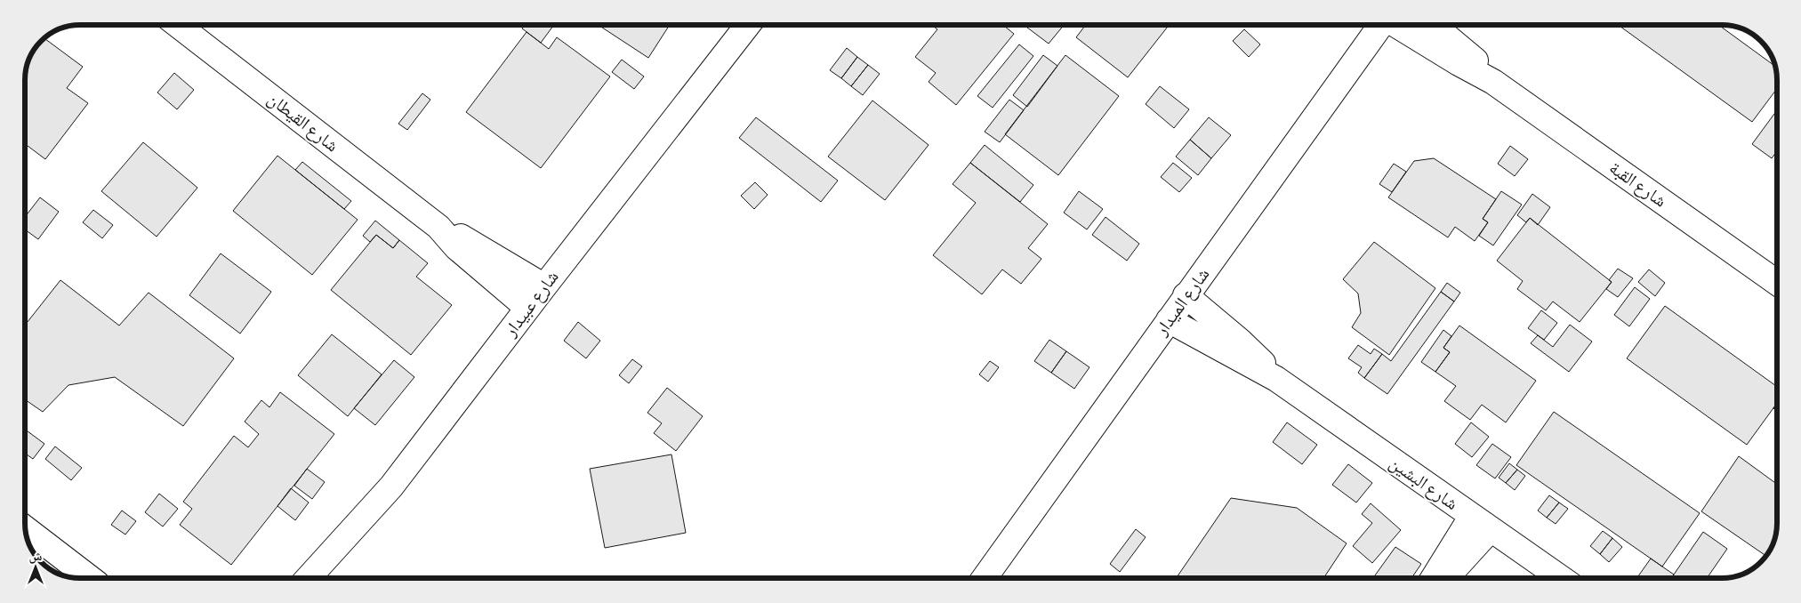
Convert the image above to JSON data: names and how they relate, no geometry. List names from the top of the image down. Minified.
{"streets":{"street":["شارع القيطان","شارع القبة","شارع الميدار","شارع عبيدار","شارع البشين"]},"crossings":[["شارع القيطان","شارع عبيدار"],["شارع الميدار","شارع البشين"]],"north":"top"}
